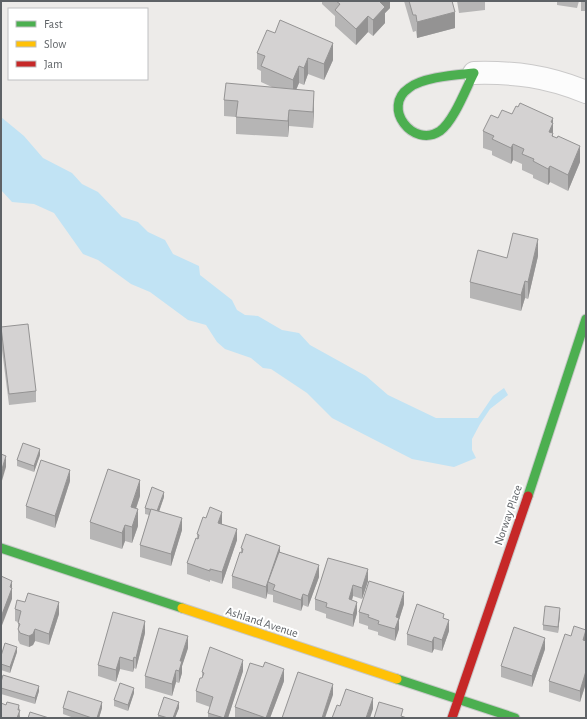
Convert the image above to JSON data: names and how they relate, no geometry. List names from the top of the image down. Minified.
{"streets":{"street":["Norway Place","Ashland Avenue"]},"crossings":[["Norway Place","Ashland Avenue"]],"legend":["Fast","Slow","Jam"]}
